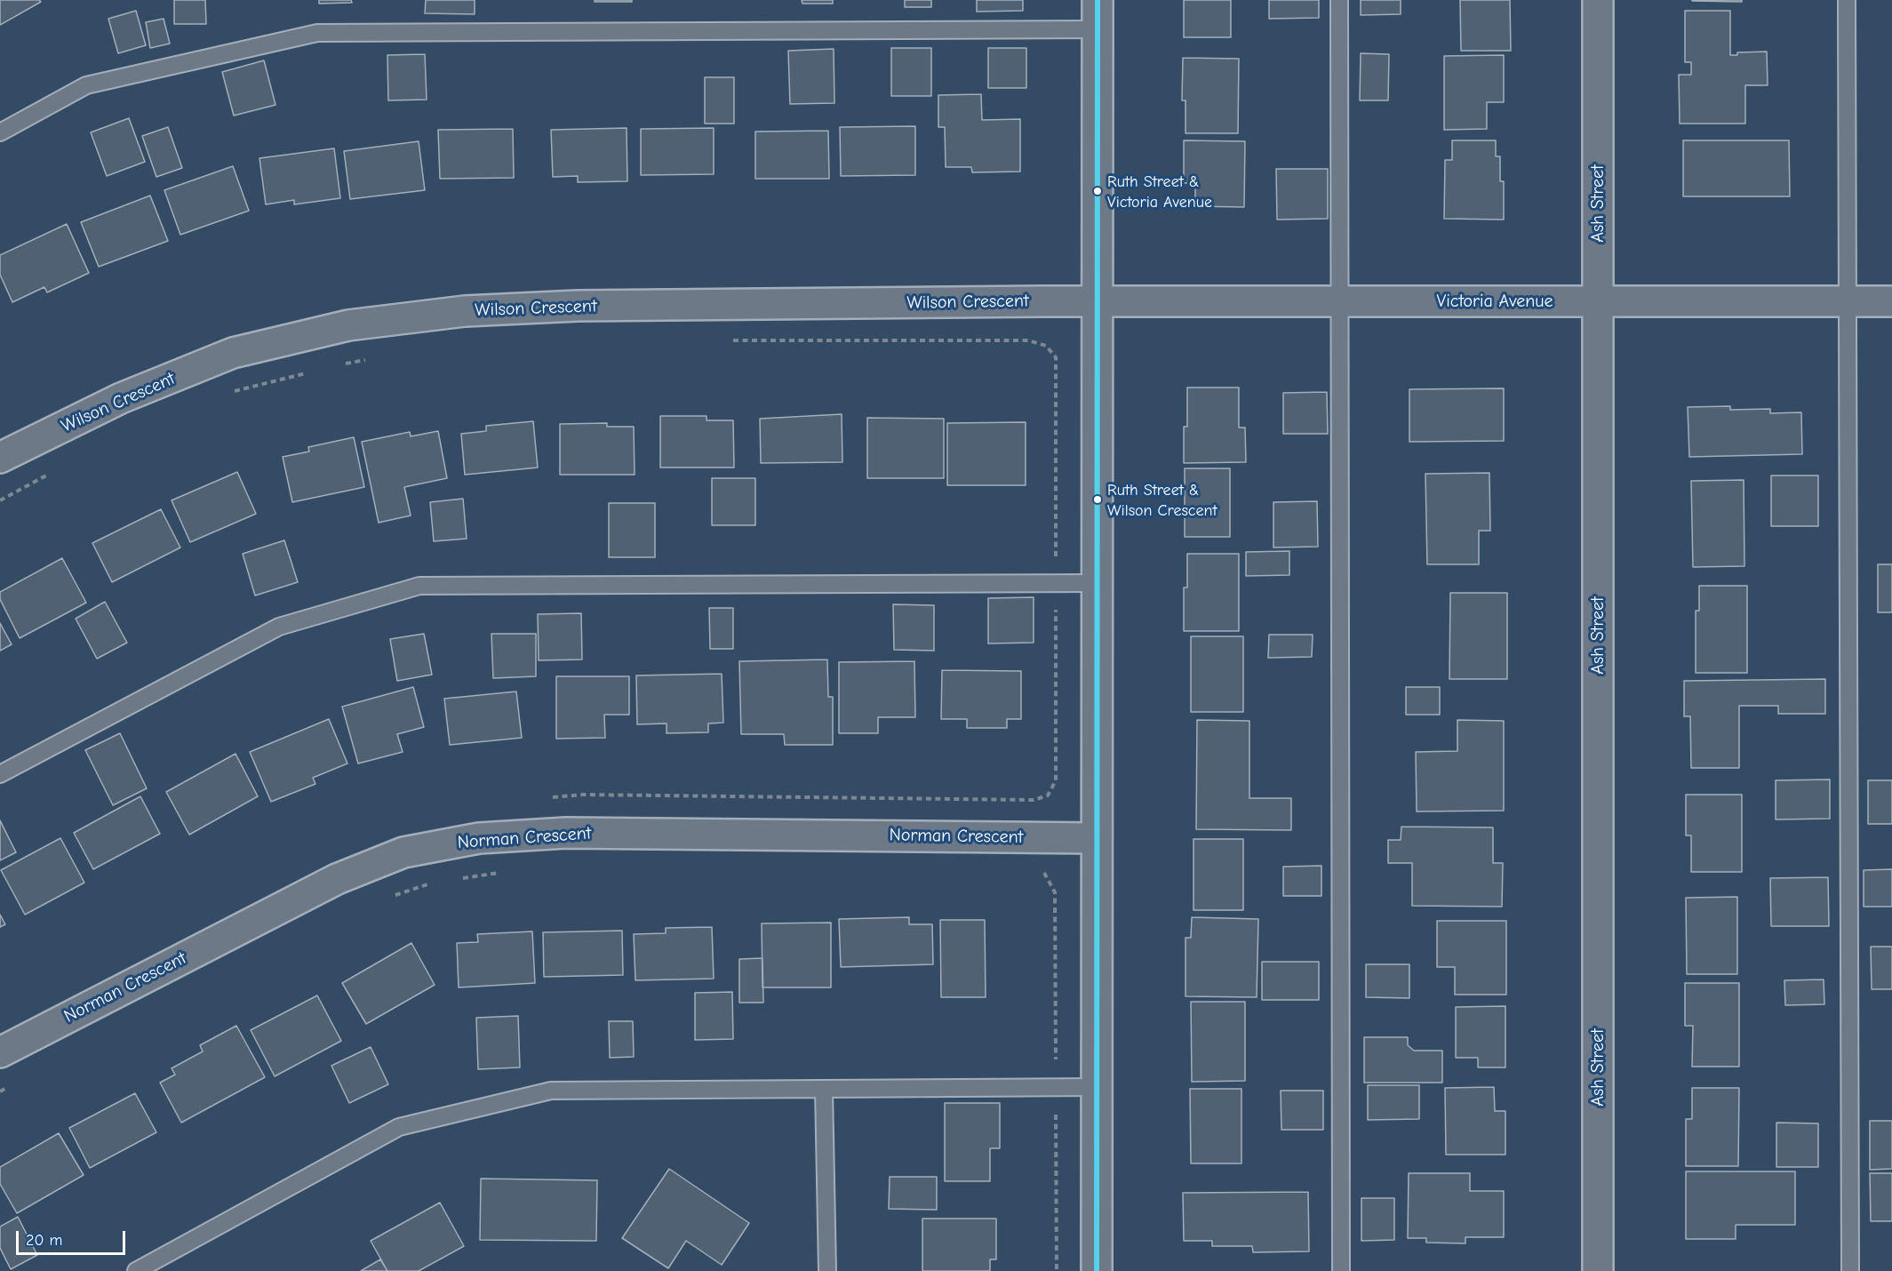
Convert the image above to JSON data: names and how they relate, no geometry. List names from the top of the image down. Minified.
{"streets":{"street":["Ash Street","Victoria Avenue","Wilson Crescent","Norman Crescent"]},"crossings":[["Ash Street","Victoria Avenue"],["Victoria Avenue","Wilson Crescent"]],"places":["Ruth Street & Victoria Avenue","Ruth Street & Wilson Crescent"],"scale_bar":"20 m"}
